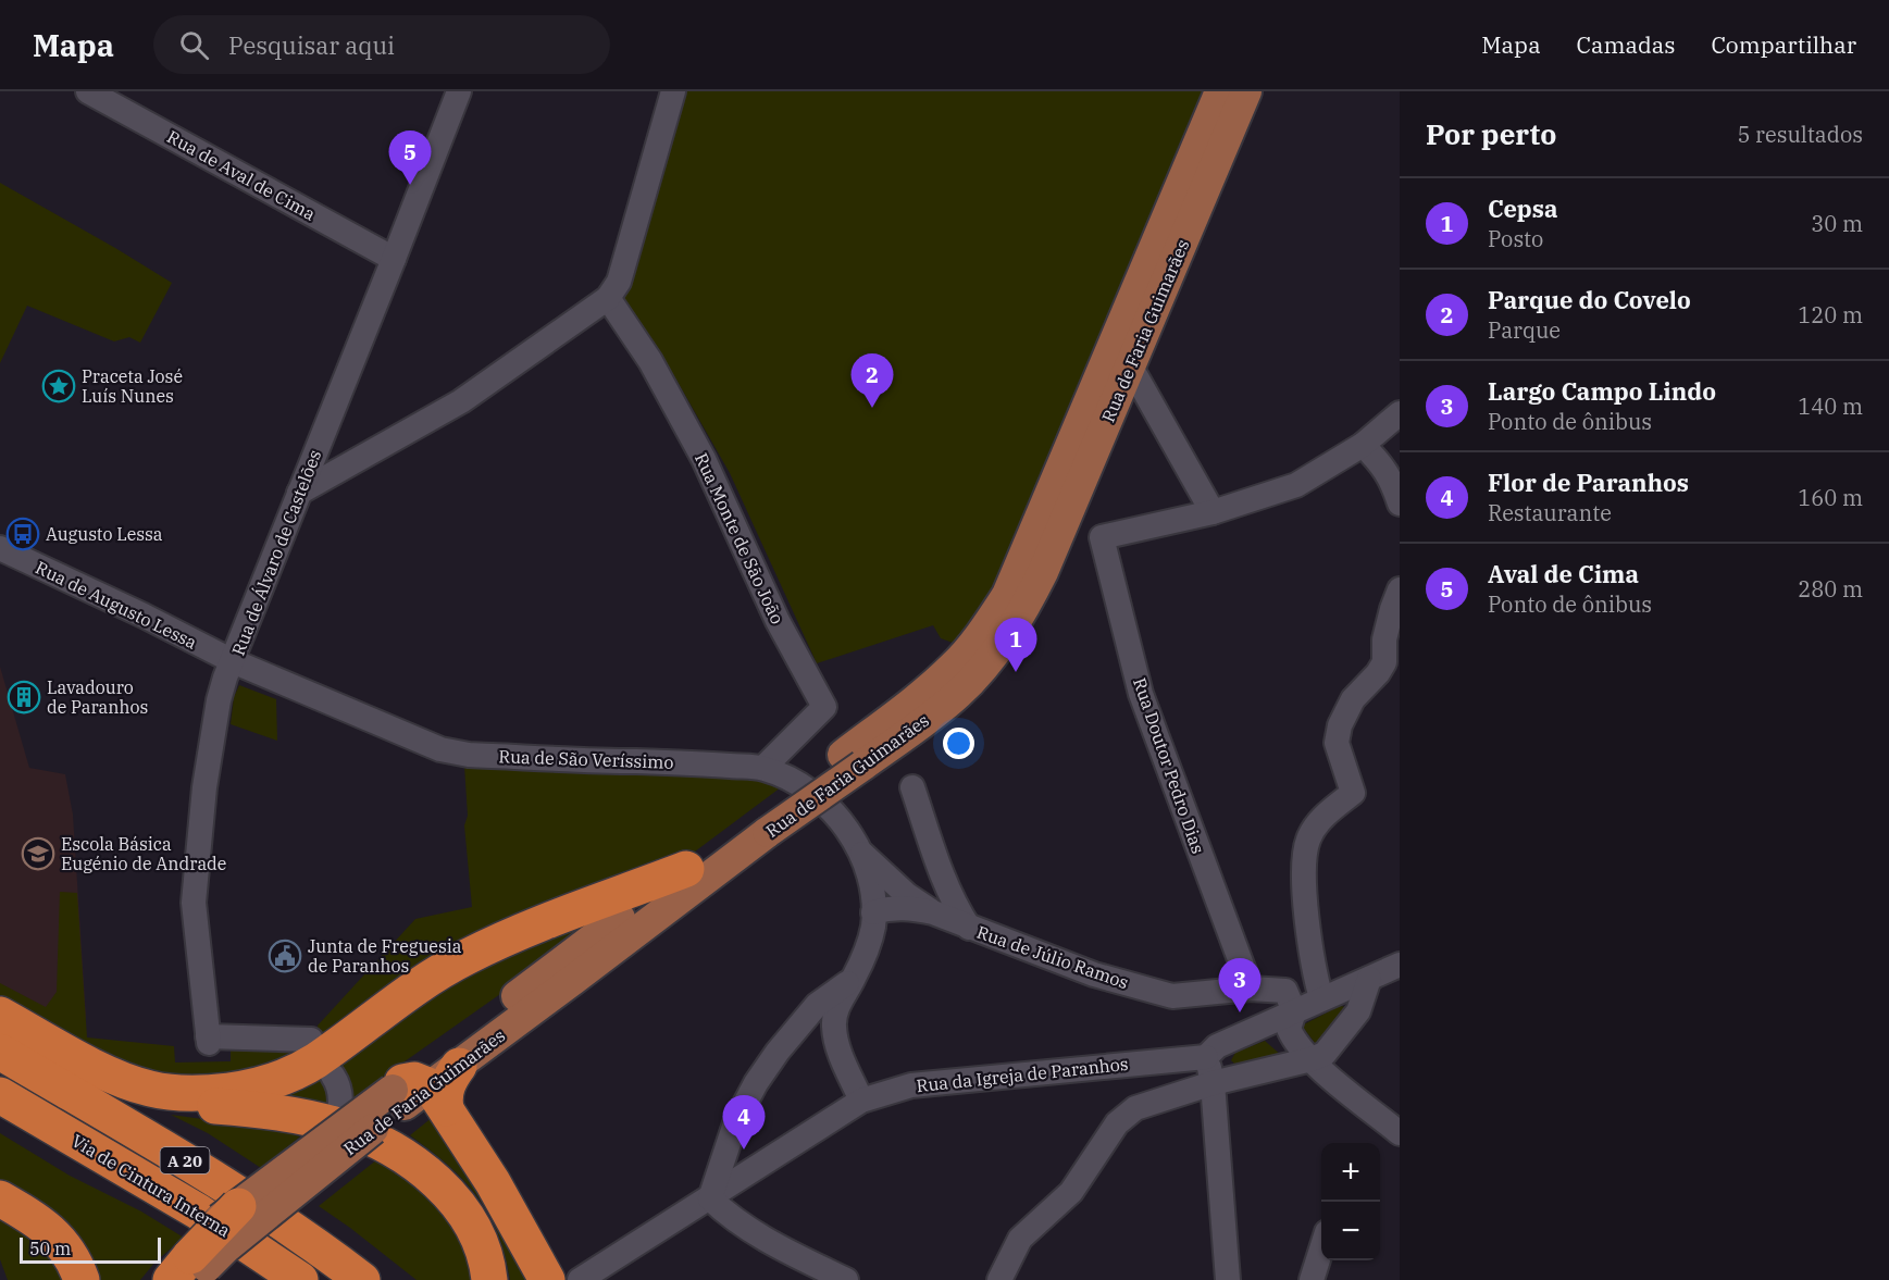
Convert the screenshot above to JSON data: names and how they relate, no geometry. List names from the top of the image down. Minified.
{"streets":{"highway":["A 20","Via de Cintura Interna"],"main road":["Rua de Faria Guimarães"],"street":["Rua de Aval de Cima","Rua Monte de São João","Rua de Álvaro de Castelões","Rua de Augusto Lessa","Rua de São Veríssimo","Rua Doutor Pedro Dias","Rua de Júlio Ramos","Rua da Igreja de Paranhos"]},"crossings":[["Rua de Aval de Cima","Rua de Álvaro de Castelões"],["Rua Monte de São João","Rua de São Veríssimo"],["Rua de Álvaro de Castelões","Rua de Augusto Lessa"],["Rua de Álvaro de Castelões","Rua de São Veríssimo"],["Rua de Augusto Lessa","Rua de São Veríssimo"],["Rua de São Veríssimo","Rua de Júlio Ramos"],["Rua Doutor Pedro Dias","Rua de Júlio Ramos"]],"places":{"place":["Praceta José Luís Nunes"],"bus stop":["Augusto Lessa"],"building":["Lavadouro de Paranhos"],"school or university":["Escola Básica Eugénio de Andrade"],"public building":["Junta de Freguesia de Paranhos"]},"scale_bar":"50 m","page":{"header":"Mapa","search":"Pesquisar aqui","nav":["Mapa","Camadas","Compartilhar"],"heading":["Por perto","5 resultados"],"pins":["5","2","1","3","4"],"list":[{"mark":"1","name":"Cepsa","note":"Posto","value":"30 m"},{"mark":"2","name":"Parque do Covelo","note":"Parque","value":"120 m"},{"mark":"3","name":"Largo Campo Lindo","note":"Ponto de ônibus","value":"140 m"},{"mark":"4","name":"Flor de Paranhos","note":"Restaurante","value":"160 m"},{"mark":"5","name":"Aval de Cima","note":"Ponto de ônibus","value":"280 m"}],"map_buttons":["+","−"],"scale":"50 m"}}
